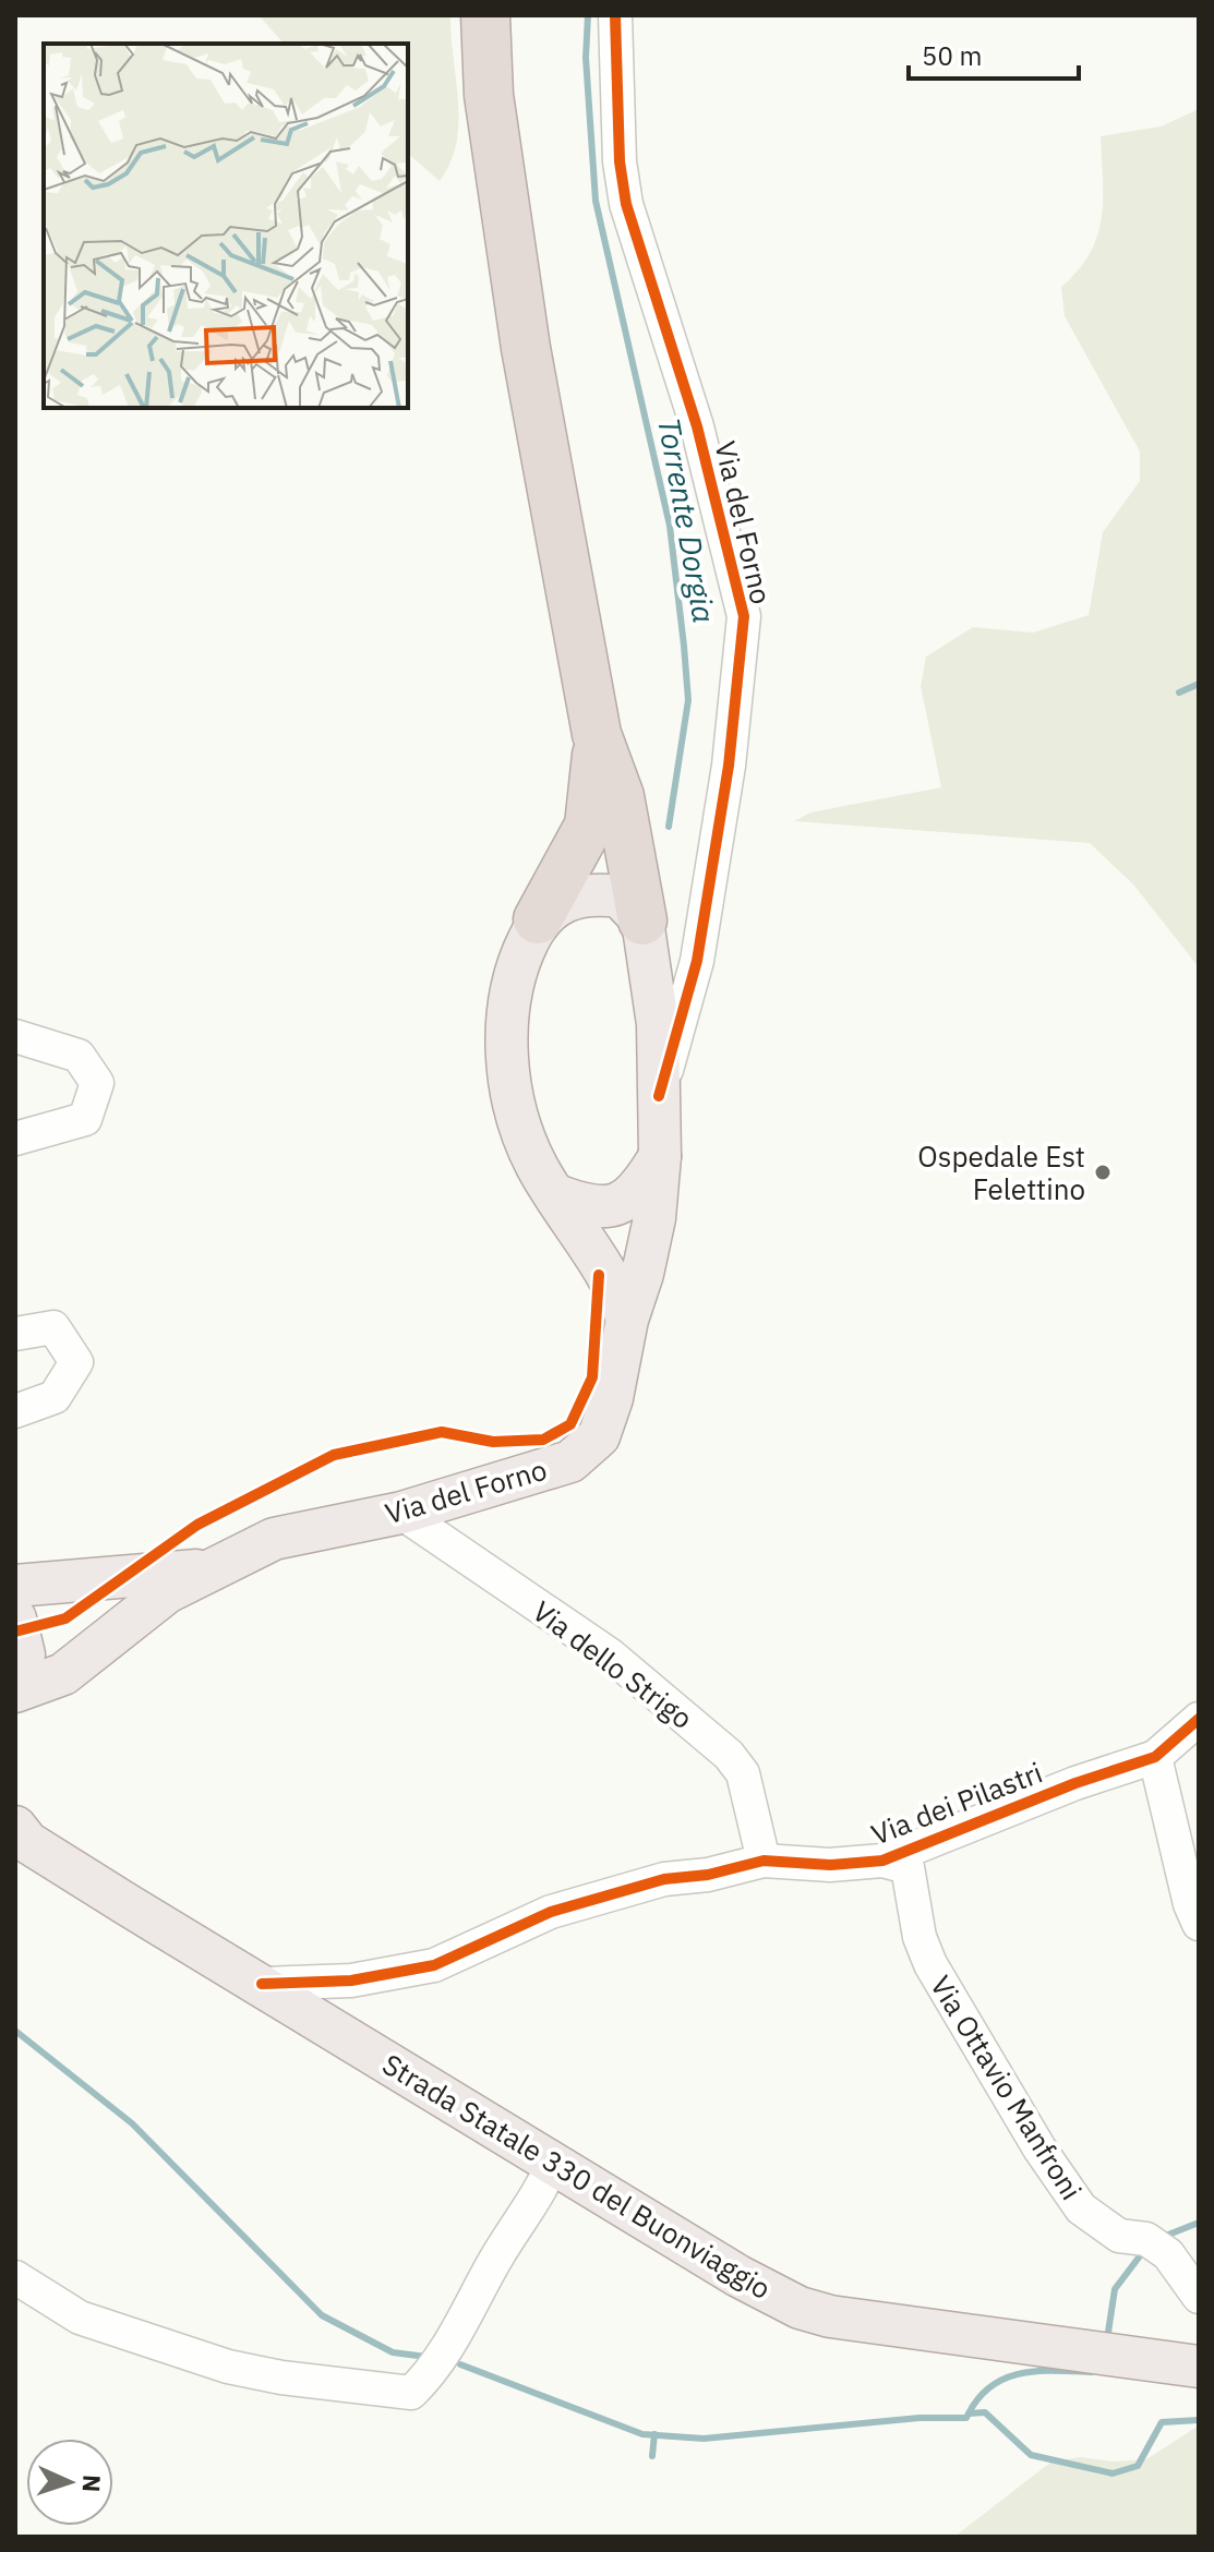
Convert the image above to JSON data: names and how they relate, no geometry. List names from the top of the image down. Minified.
{"streets":{"main road":["Via del Forno","Strada Statale 330 del Buonviaggio"],"street":["Via dello Strigo","Via dei Pilastri","Via Ottavio Manfroni"]},"crossings":[["Via del Forno","Via dello Strigo"],["Via dello Strigo","Via dei Pilastri"],["Via dei Pilastri","Via Ottavio Manfroni"],["Via dei Pilastri","Strada Statale 330 del Buonviaggio"]],"water":["Torrente Dorgia"],"places":["Ospedale Est Felettino"],"scale_bar":"50 m","north":"right"}
